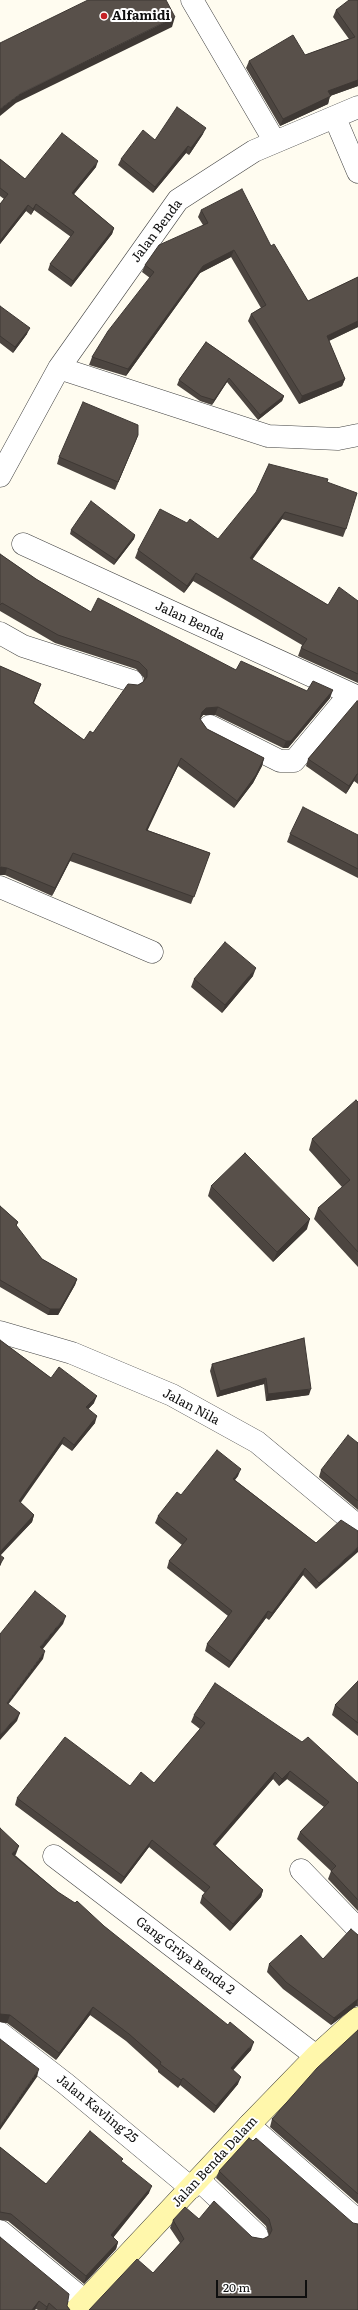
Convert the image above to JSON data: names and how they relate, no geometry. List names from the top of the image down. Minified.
{"streets":{"street":["Jalan Benda","Jalan Nila","Gang Griya Benda 2","Jalan Kavling 25","Jalan Benda Dalam"]},"crossings":[["Gang Griya Benda 2","Jalan Benda Dalam"],["Jalan Kavling 25","Jalan Benda Dalam"]],"places":["Alfamidi"],"scale_bar":"20 m"}
